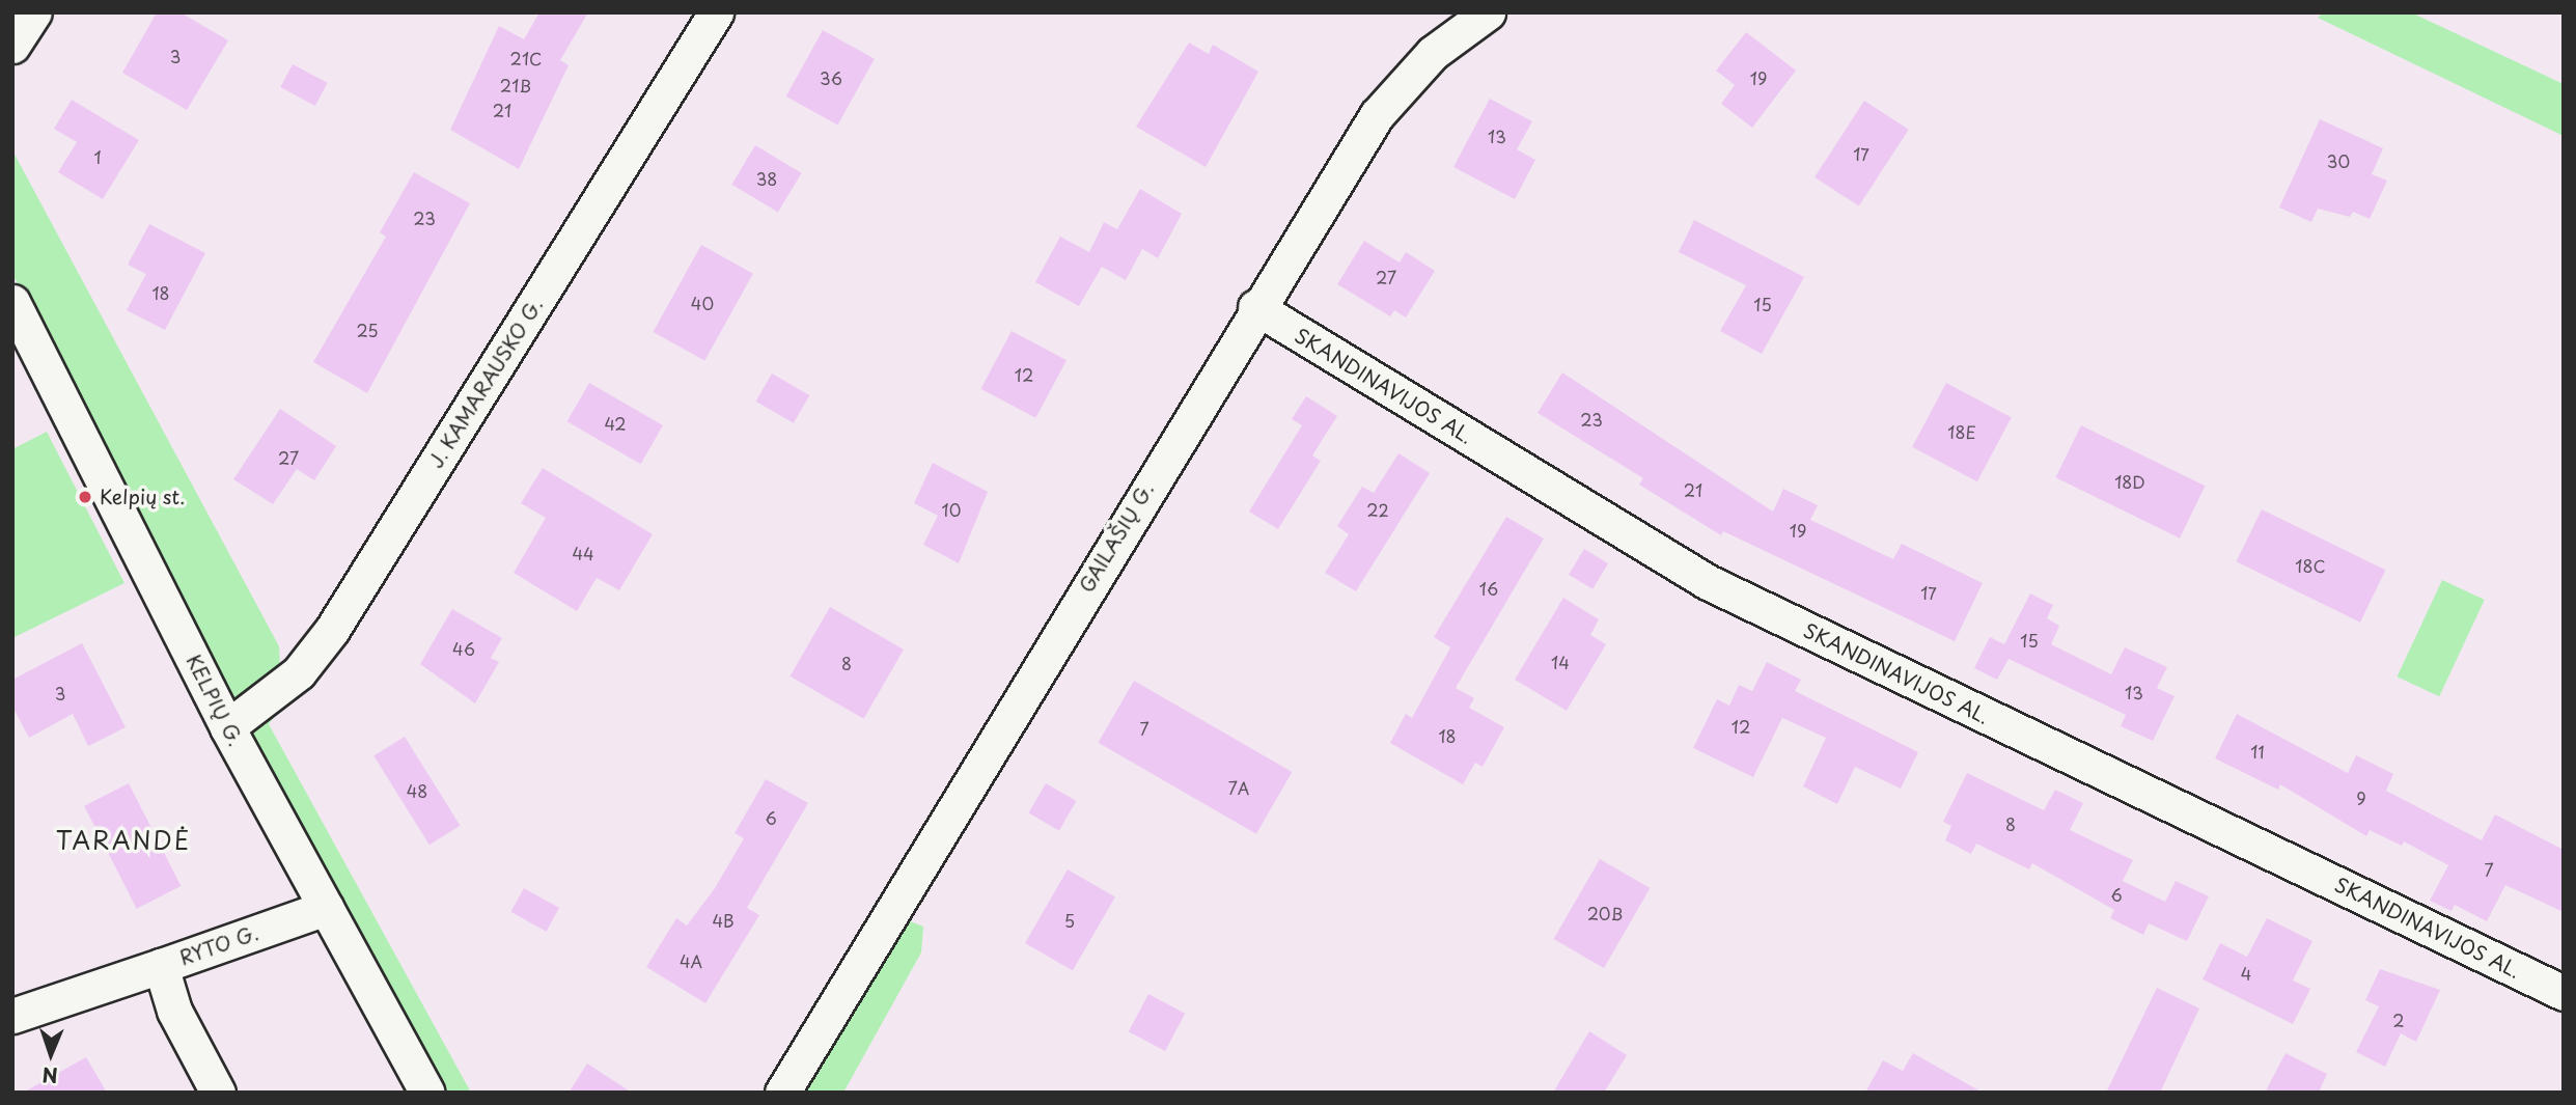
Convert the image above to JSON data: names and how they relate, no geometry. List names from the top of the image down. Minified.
{"streets":{"street":["J. KAMARAUSKO G.","SKANDINAVIJOS AL.","GAILAŠIŲ G.","KELPIŲ G.","RYTO G."]},"crossings":[["J. KAMARAUSKO G.","KELPIŲ G."],["SKANDINAVIJOS AL.","GAILAŠIŲ G."],["KELPIŲ G.","RYTO G."]],"districts":["TARANDĖ"],"places":["Kelpių st."],"house_numbers":["3","21C","36","19","21B","21","13","17","1","30","38","23","27","18","40","15","25","12","23","42","18E","27","18D","21","10","22","19","44","18C","16","17","15","46","14","8","13","3","12","7","18","11","7A","48","9","6","8","7","6","20B","4B","5","4A","4","2"],"north":"bottom"}
